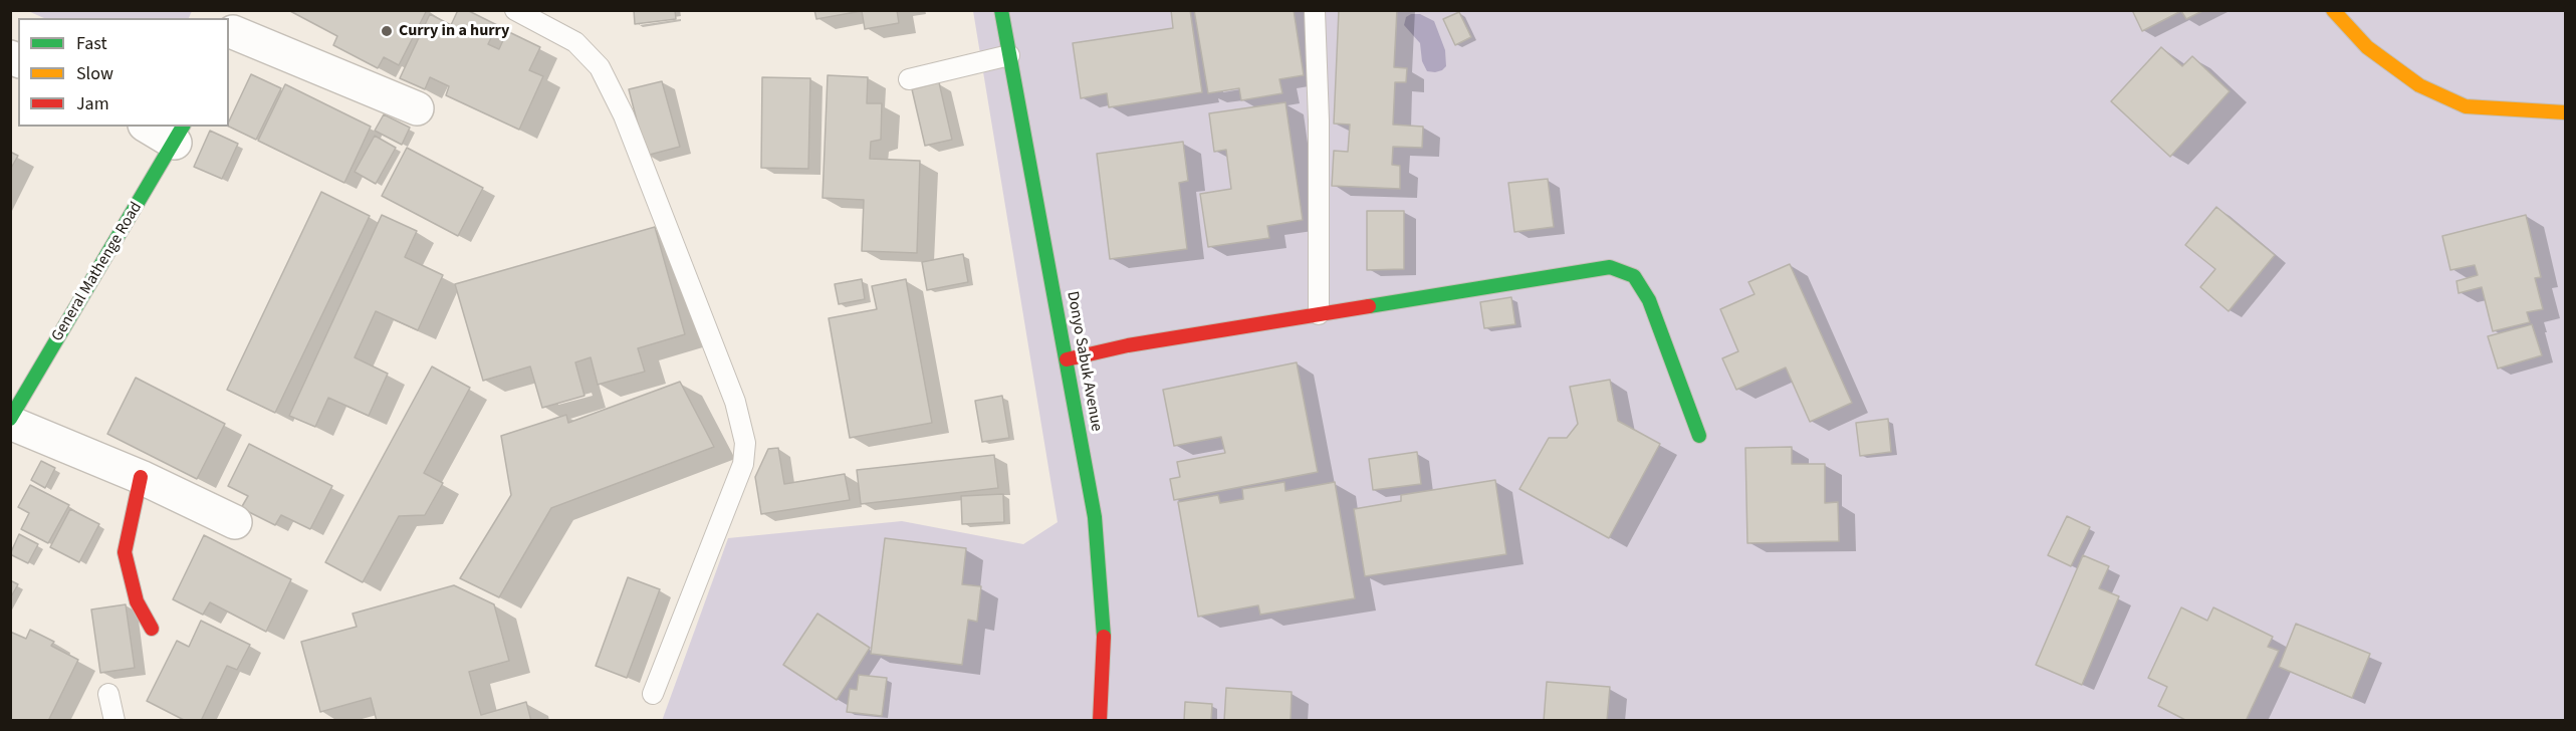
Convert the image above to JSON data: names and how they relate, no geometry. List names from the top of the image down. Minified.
{"streets":{"street":["General Mathenge Road","Donyo Sabuk Avenue"]},"places":["Curry in a hurry"],"legend":["Fast","Slow","Jam"]}
